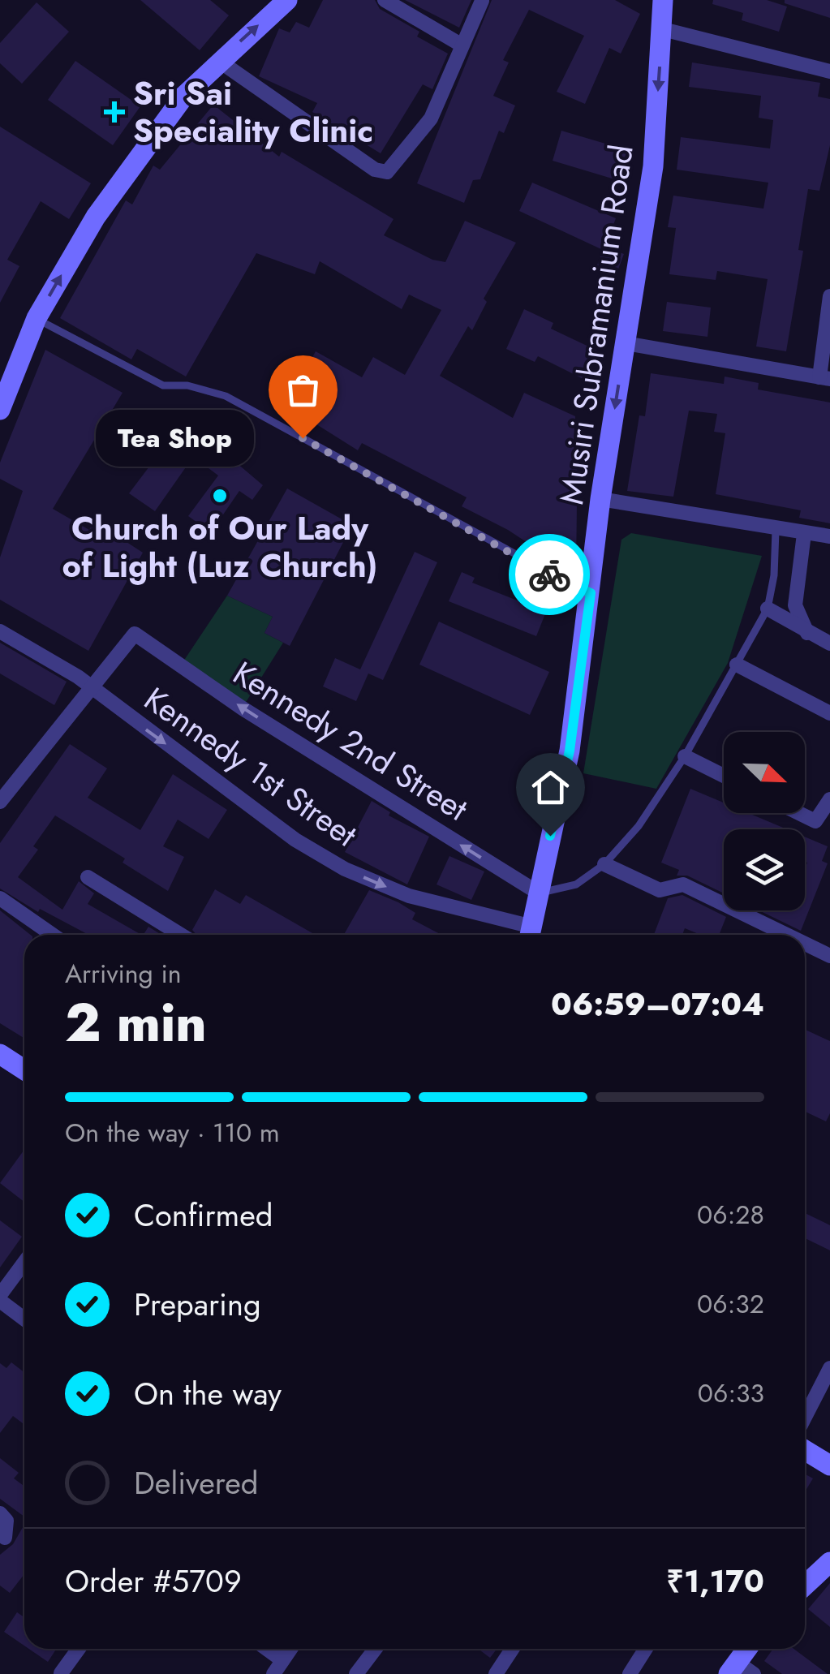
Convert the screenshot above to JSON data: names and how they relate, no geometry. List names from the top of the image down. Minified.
{"streets":{"main road":["Musiri Subramanium Road"],"street":["Kennedy 2nd Street","Kennedy 1st Street"]},"crossings":[["Musiri Subramanium Road","Kennedy 2nd Street"],["Musiri Subramanium Road","Kennedy 1st Street"],["Kennedy 2nd Street","Kennedy 1st Street"]],"one_way":["Musiri Subramanium Road","Kennedy 2nd Street","Kennedy 1st Street"],"places":{"health":["Sri Sai Speciality Clinic"],"other":["Tea Shop","Church of Our Lady of Light (Luz Church)"]},"north":"bottom right","page":{"bubble":"Tea Shop","heading":["2 min","Arriving in","06:59–07:04"],"panel":["Order #5709","₹1,170"],"bar":"On the way · 110 m","list":[["Confirmed","06:28"],["Preparing","06:32"],["On the way","06:33"],"Delivered"]}}
